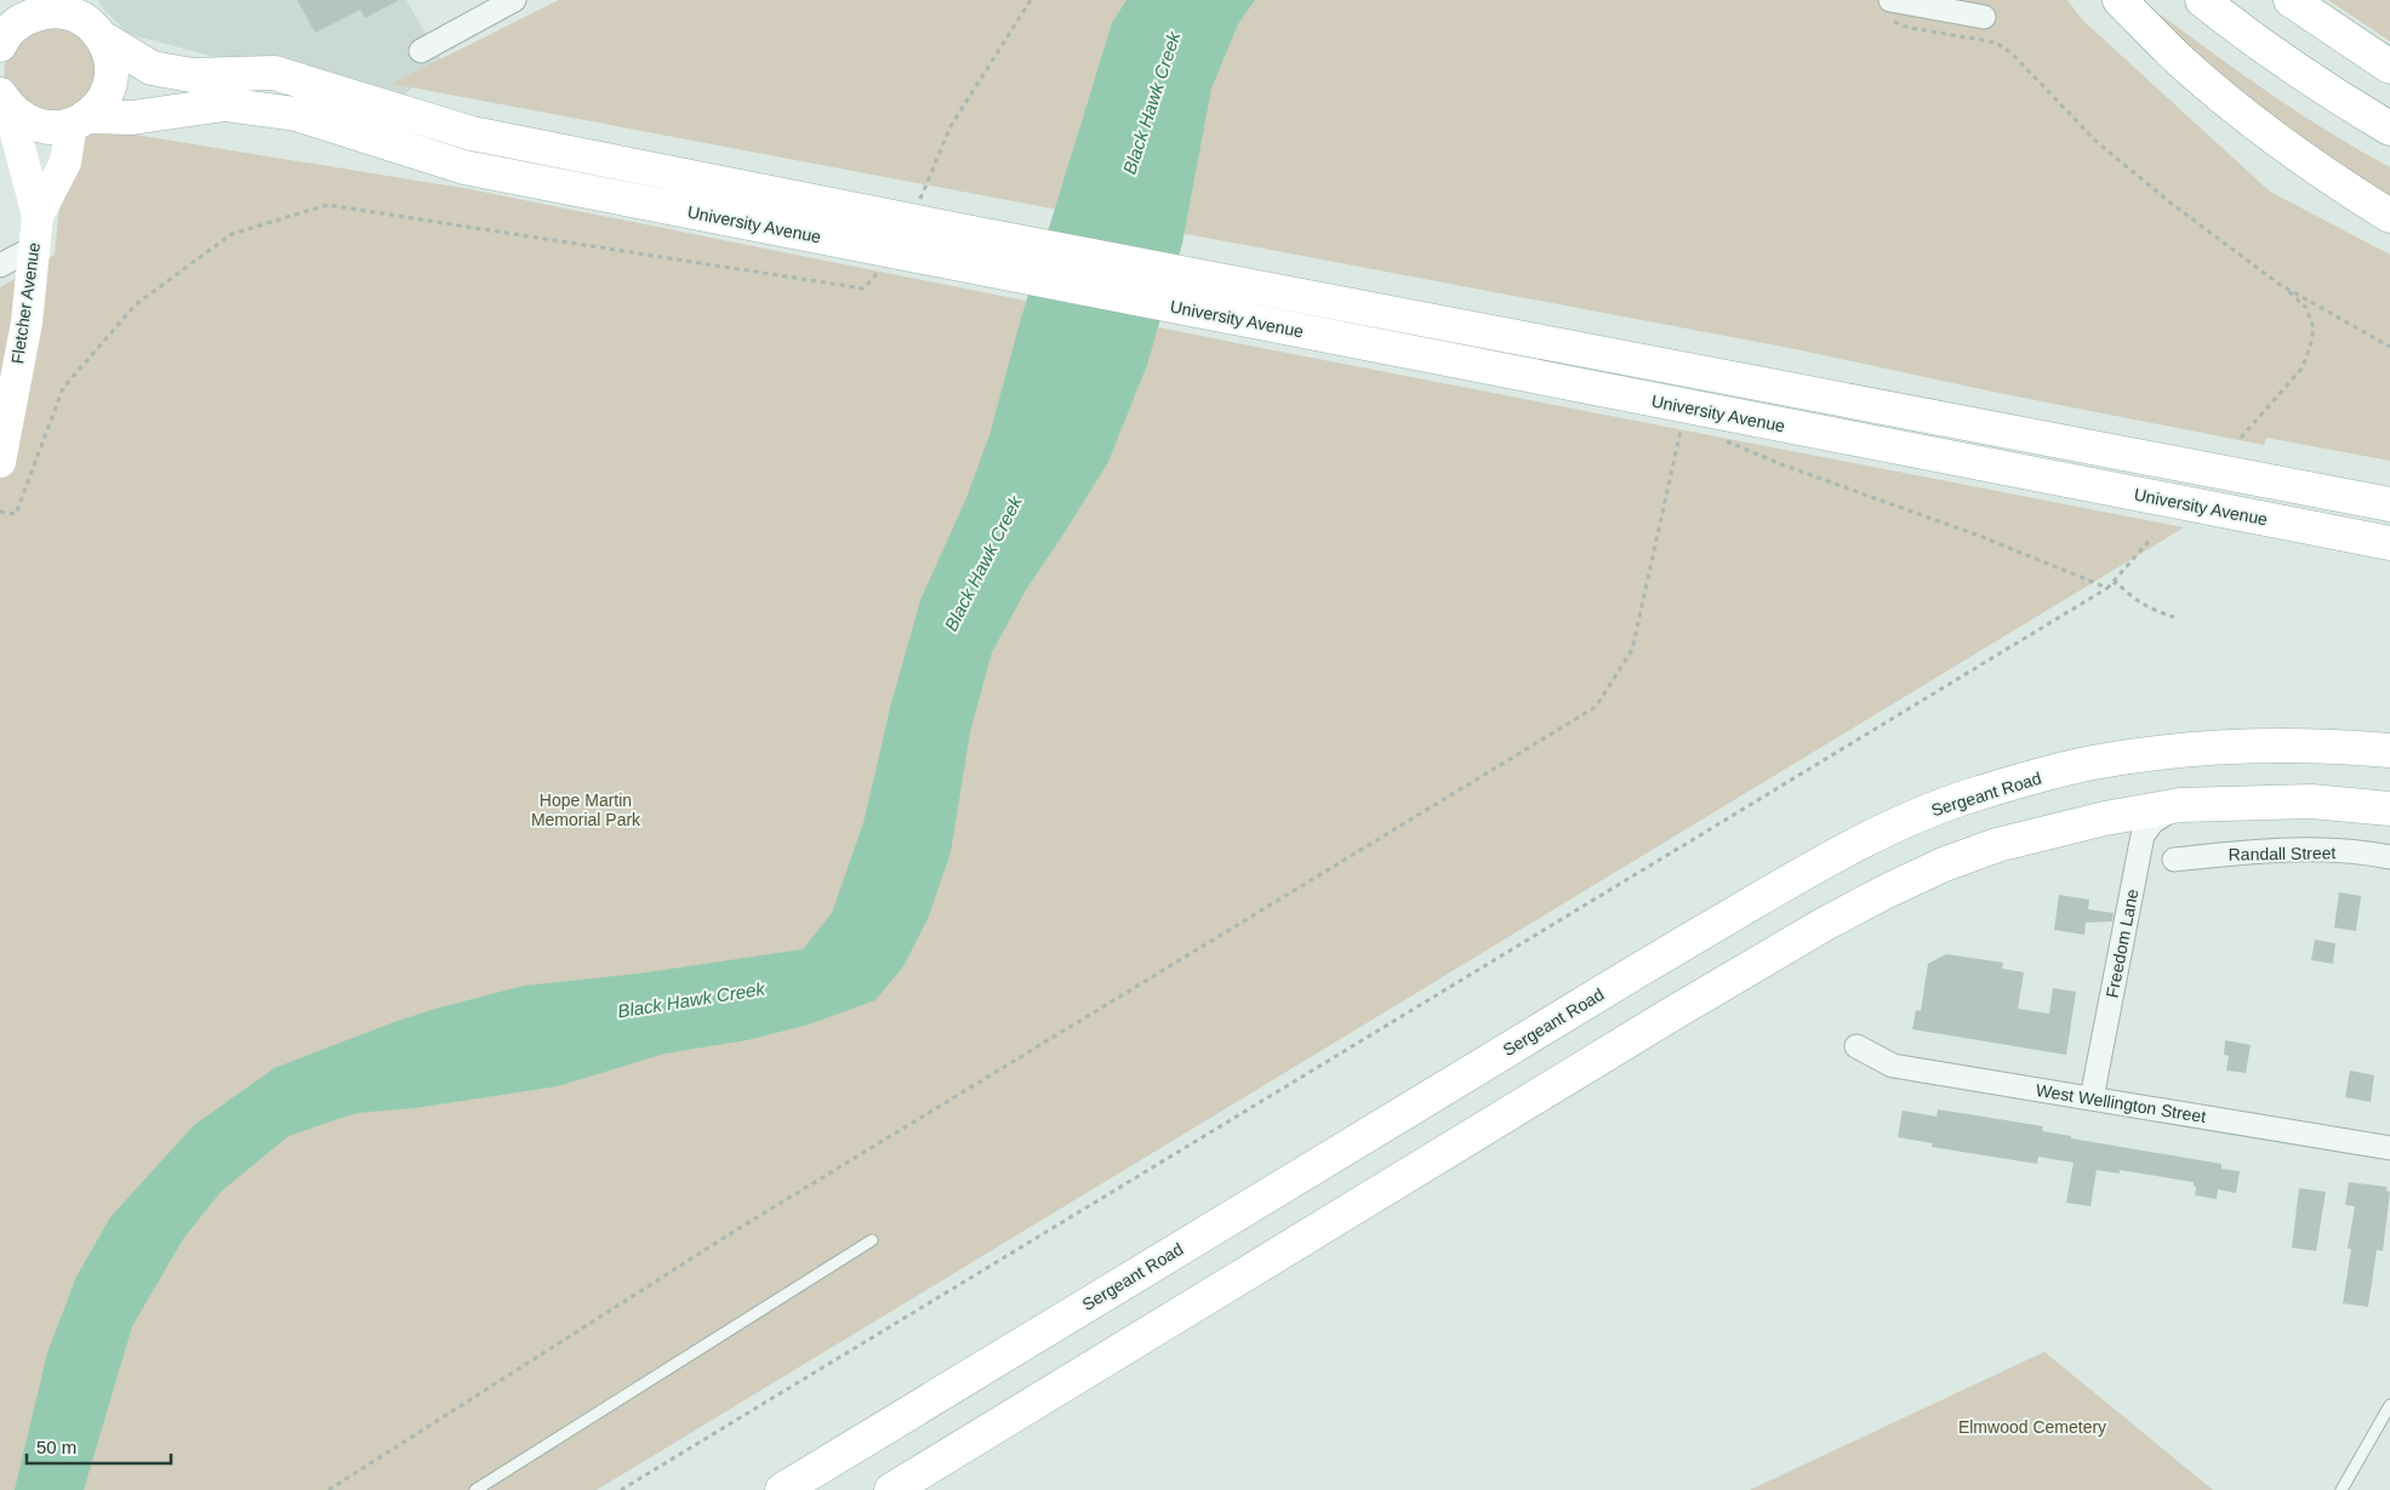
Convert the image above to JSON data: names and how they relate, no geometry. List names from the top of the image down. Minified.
{"streets":{"main road":["University Avenue","Fletcher Avenue","Sergeant Road"],"street":["Randall Street","Freedom Lane","West Wellington Street"]},"crossings":[["University Avenue","Fletcher Avenue"],["Freedom Lane","West Wellington Street"]],"water":["Black Hawk Creek"],"parks":["Hope Martin Memorial Park","Elmwood Cemetery"],"scale_bar":"50 m"}
